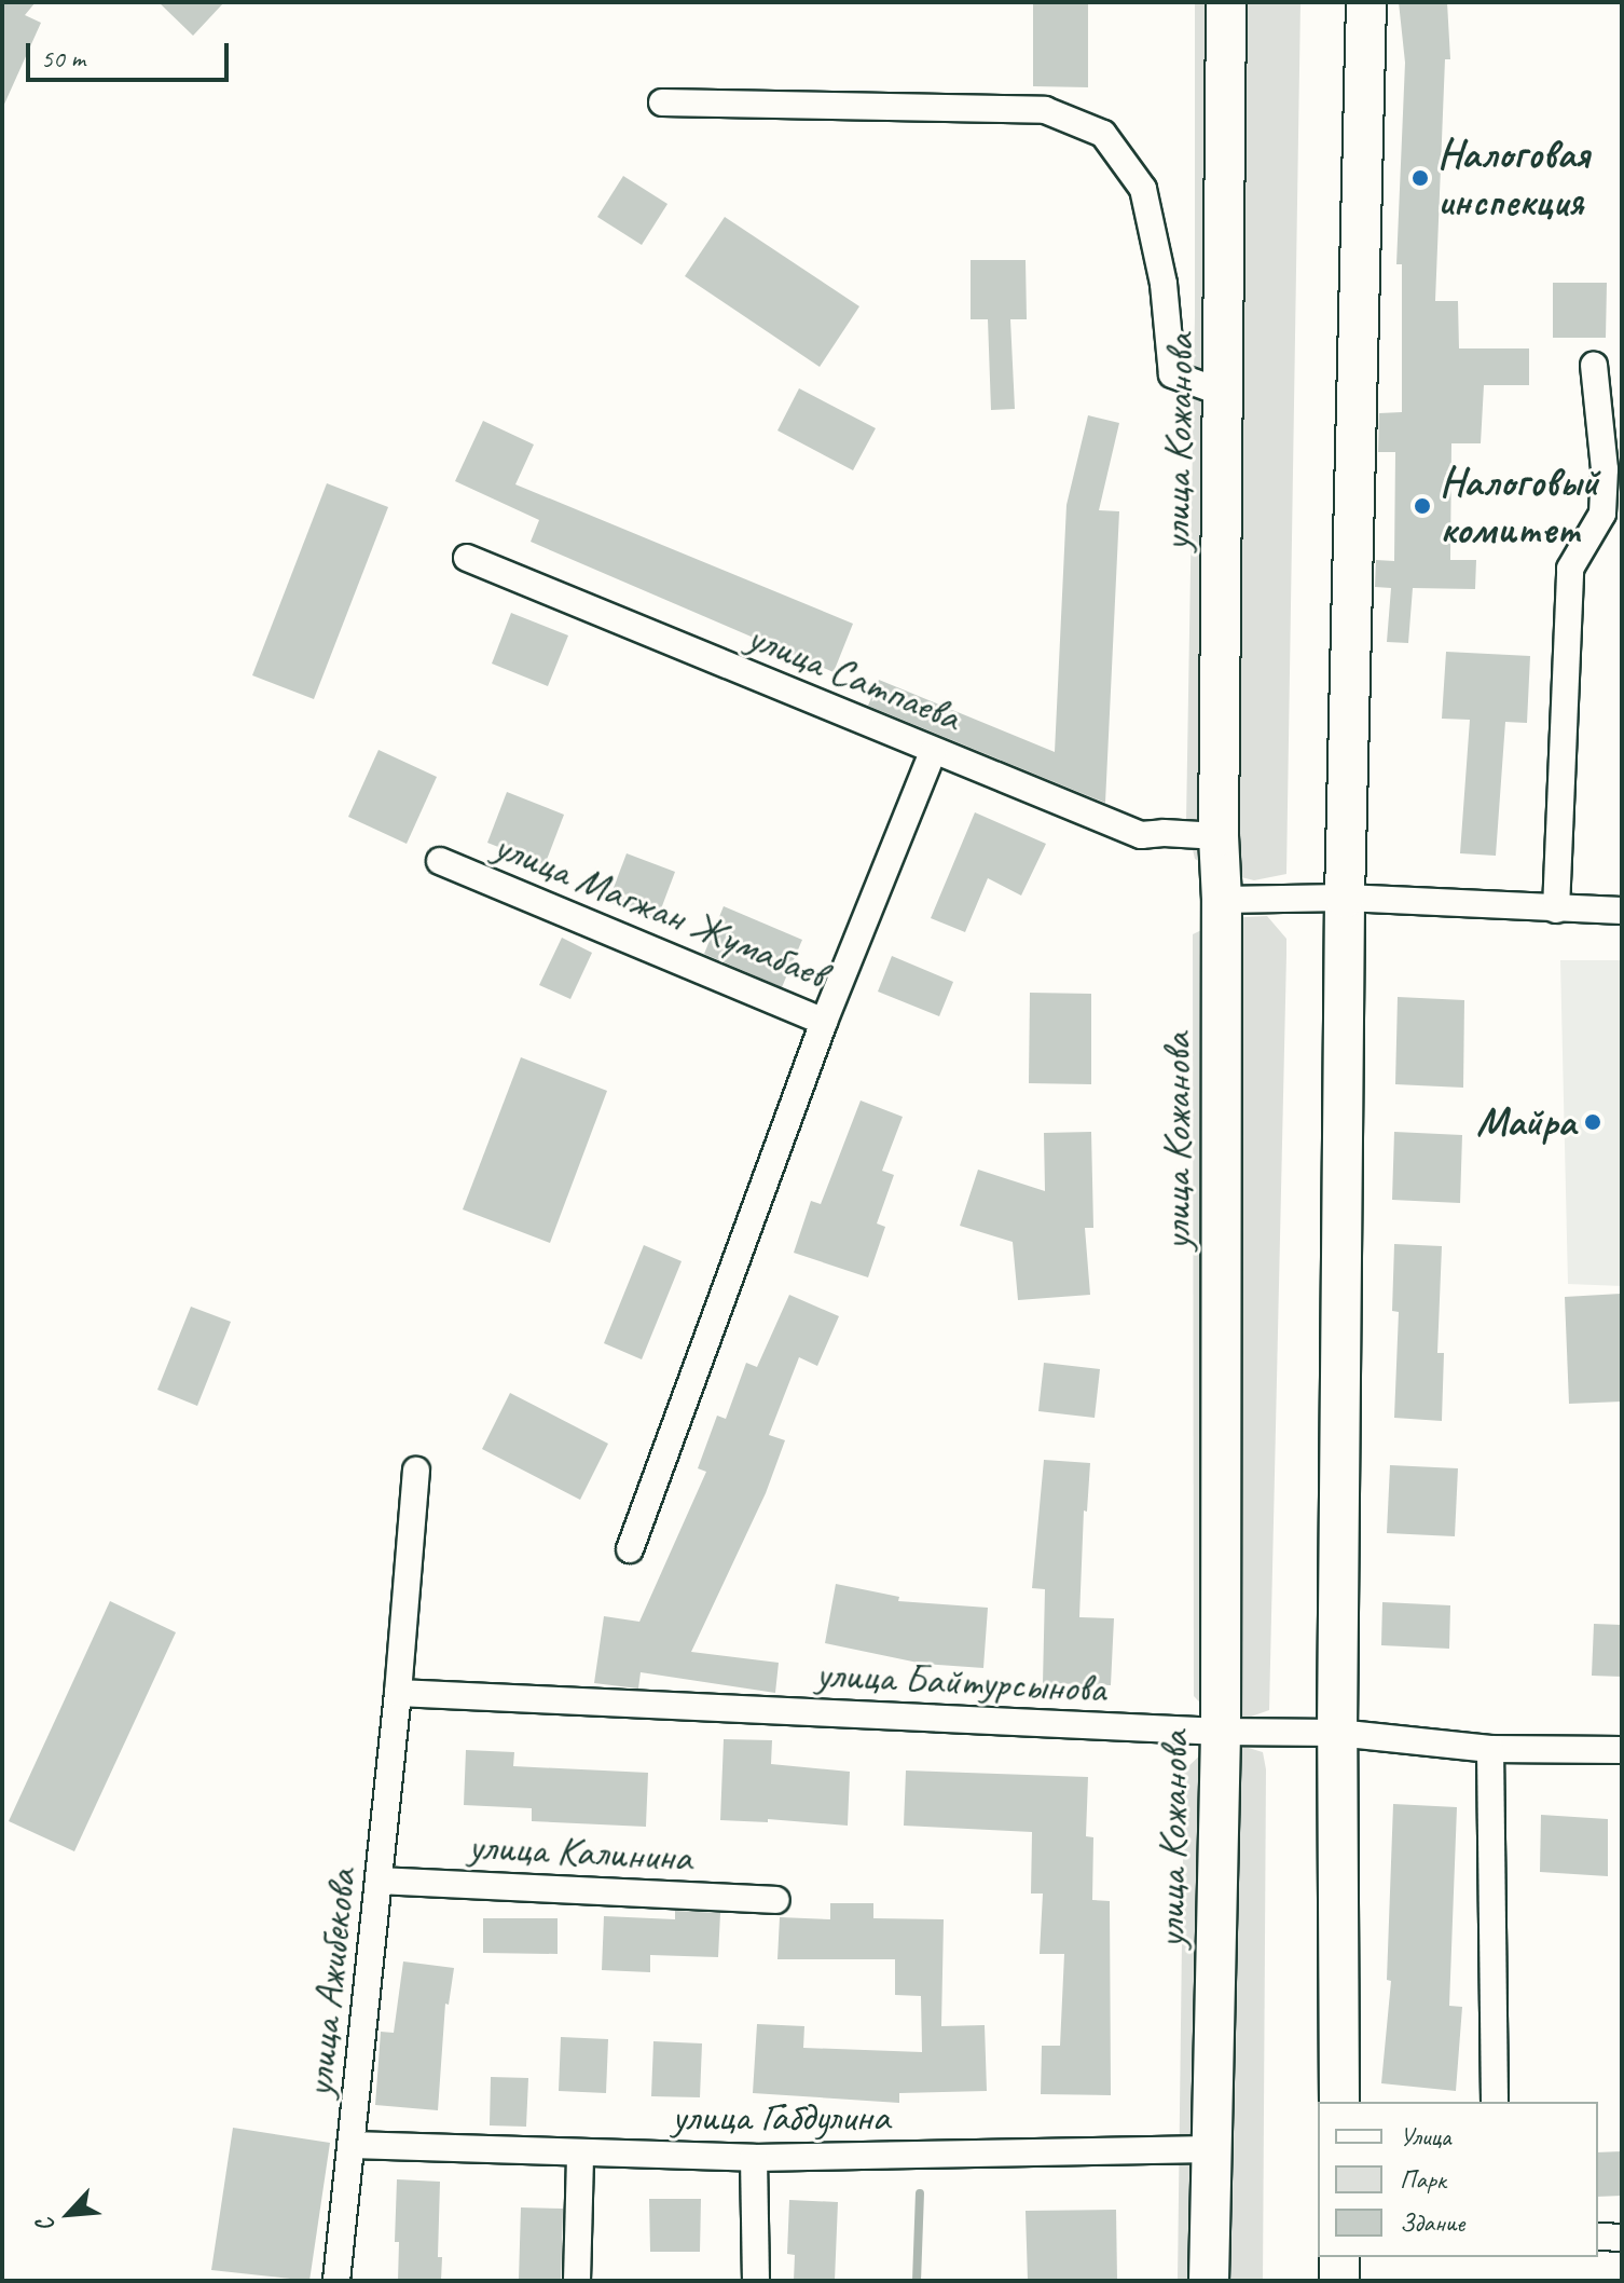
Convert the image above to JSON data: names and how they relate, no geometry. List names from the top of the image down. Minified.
{"streets":{"street":["улица Кожанова","улица Сатпаева","улица Магжан Жумабаев","улица Байтурсынова","улица Калинина","улица Ажибекова","улица Габдулина"]},"crossings":[["улица Кожанова","улица Сатпаева"],["улица Кожанова","улица Байтурсынова"],["улица Кожанова","улица Габдулина"],["улица Сатпаева","улица Магжан Жумабаев"],["улица Байтурсынова","улица Ажибекова"],["улица Калинина","улица Ажибекова"],["улица Ажибекова","улица Габдулина"]],"places":["Налоговая инспекция","Налоговый комитет","Майра"],"legend":["Улица","Парк","Здание"],"scale_bar":"50 m","north":"bottom left"}
